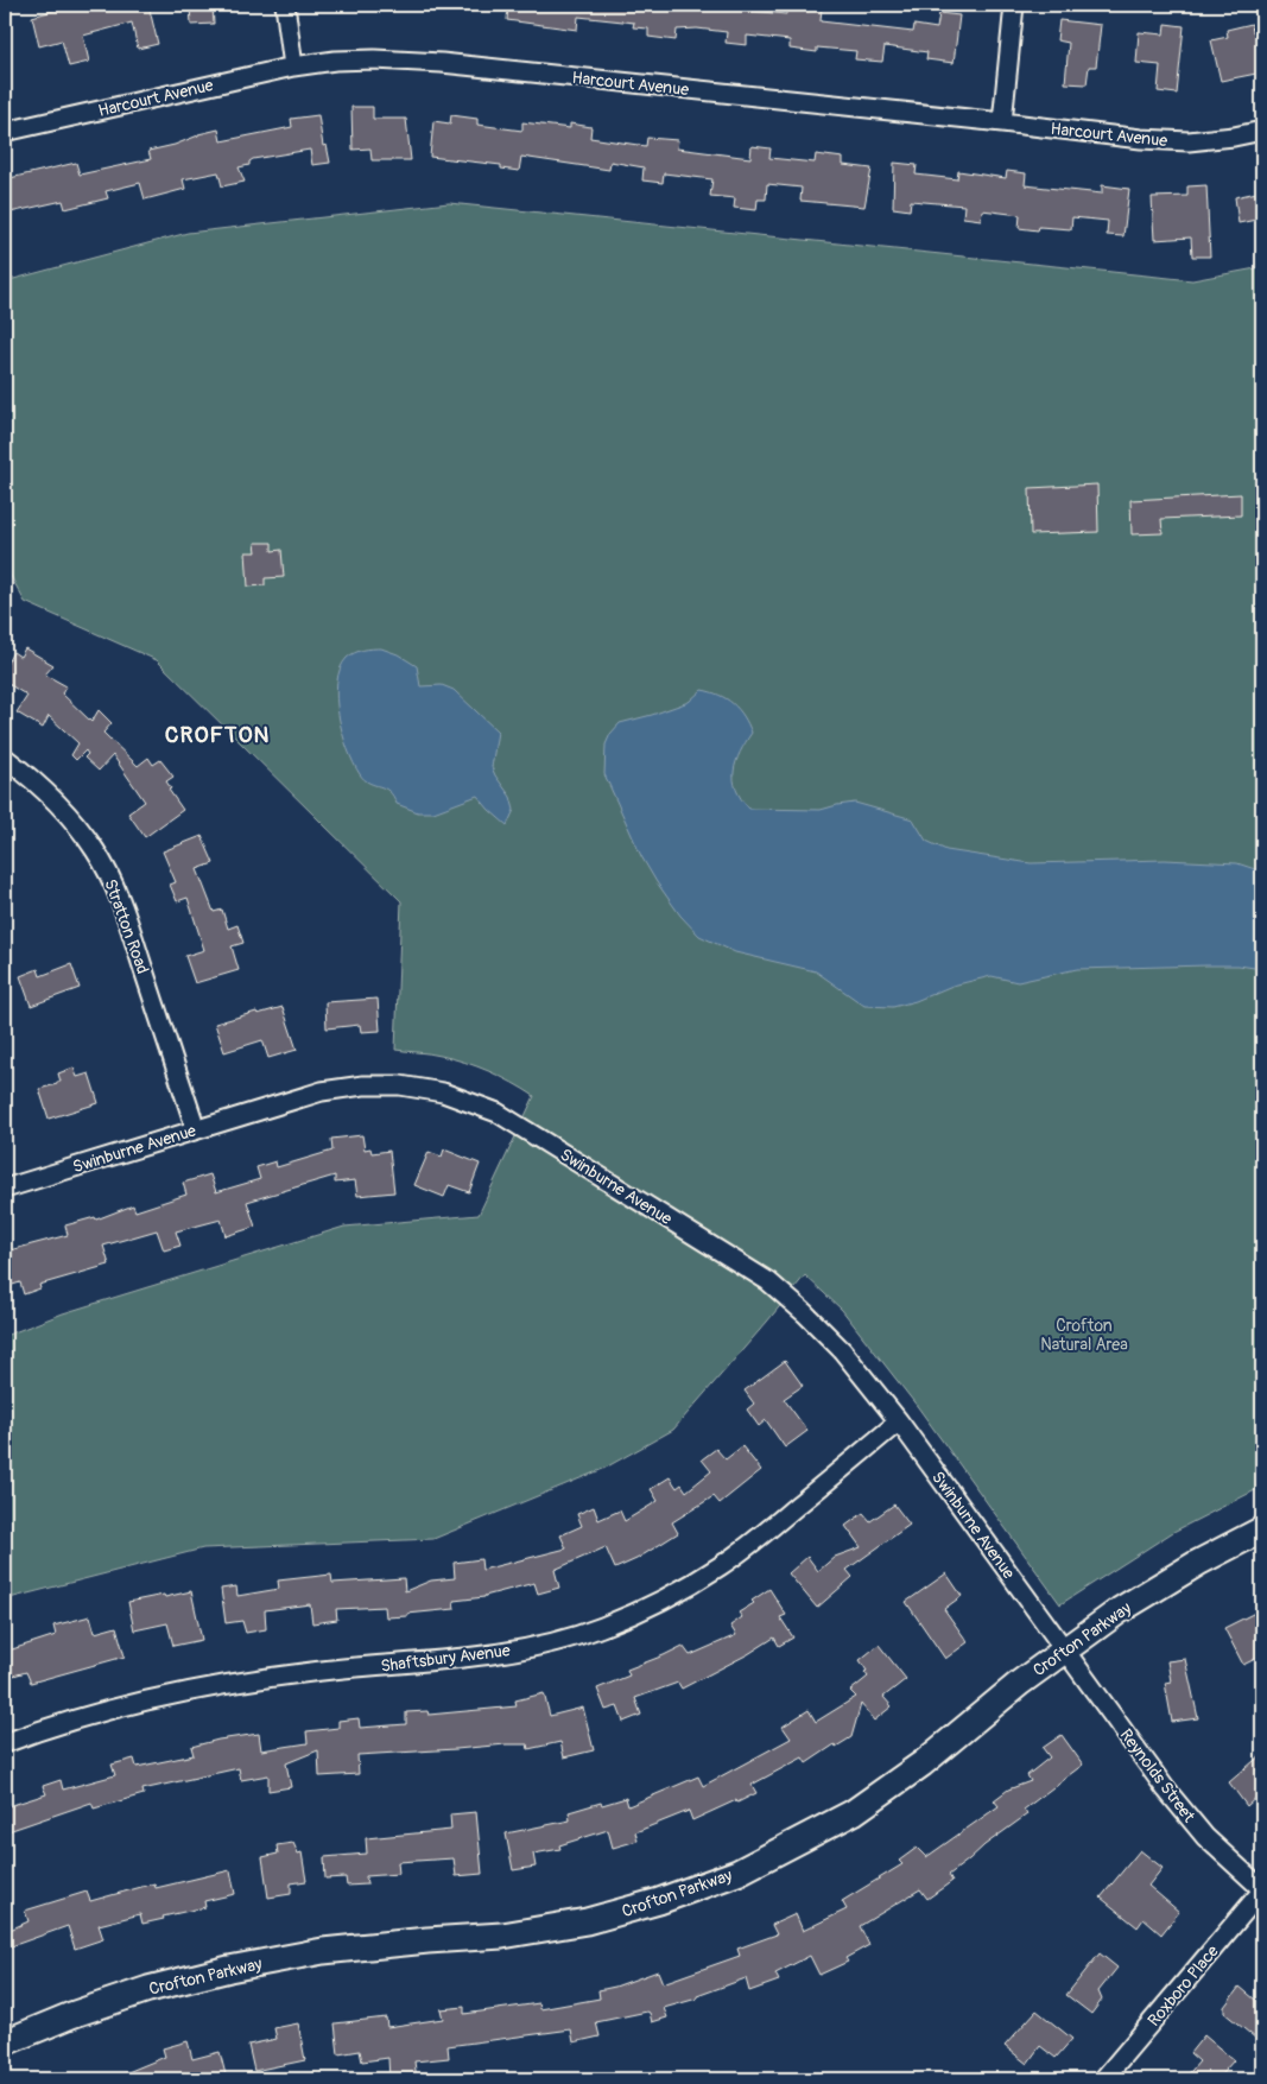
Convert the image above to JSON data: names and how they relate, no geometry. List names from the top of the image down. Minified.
{"streets":{"street":["Harcourt Avenue","Stratton Road","Swinburne Avenue","Crofton Parkway","Shaftsbury Avenue","Reynolds Street","Roxboro Place"]},"crossings":[["Stratton Road","Swinburne Avenue"],["Swinburne Avenue","Crofton Parkway"],["Swinburne Avenue","Shaftsbury Avenue"],["Swinburne Avenue","Reynolds Street"],["Crofton Parkway","Reynolds Street"],["Reynolds Street","Roxboro Place"]],"districts":["CROFTON"],"parks":["Crofton Natural Area"]}
